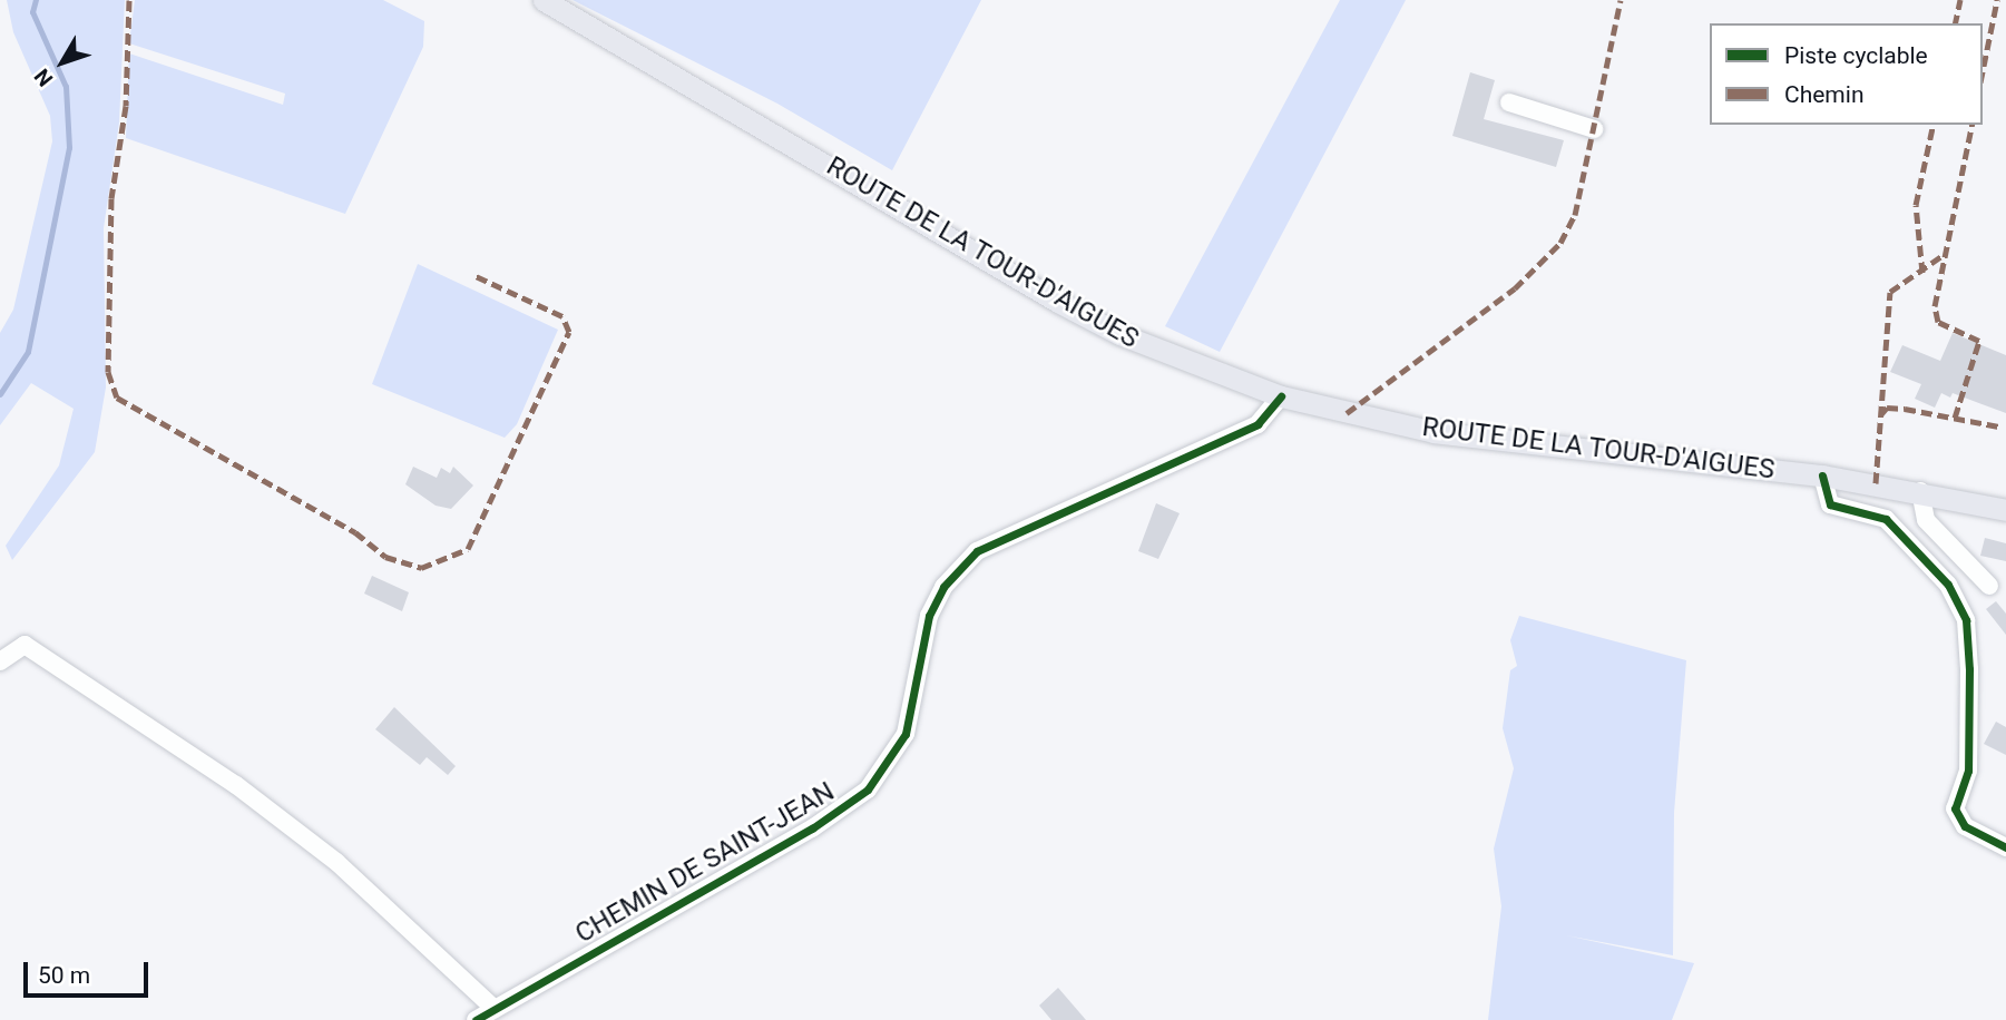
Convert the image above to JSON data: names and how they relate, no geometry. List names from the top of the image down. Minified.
{"streets":{"main road":["ROUTE DE LA TOUR-D'AIGUES"],"street":["CHEMIN DE SAINT-JEAN"]},"crossings":[["ROUTE DE LA TOUR-D'AIGUES","CHEMIN DE SAINT-JEAN"]],"legend":["Piste cyclable","Chemin"],"scale_bar":"50 m","north":"bottom left"}
